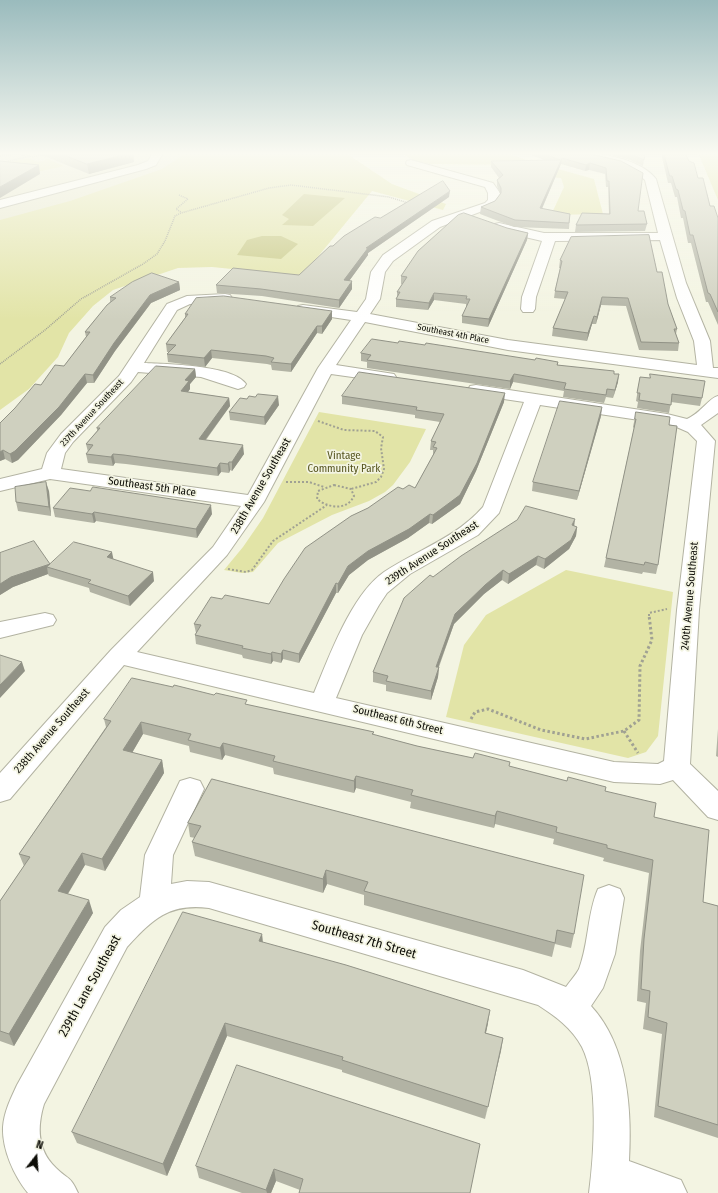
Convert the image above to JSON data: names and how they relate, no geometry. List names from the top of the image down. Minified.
{"streets":{"street":["Southeast 4th Place","237th Avenue Southeast","238th Avenue Southeast","Southeast 5th Place","239th Avenue Southeast","240th Avenue Southeast","Southeast 6th Street","Southeast 7th Street","239th Lane Southeast"]},"crossings":[["Southeast 4th Place","238th Avenue Southeast"],["237th Avenue Southeast","Southeast 5th Place"],["238th Avenue Southeast","Southeast 5th Place"],["238th Avenue Southeast","Southeast 6th Street"],["239th Avenue Southeast","Southeast 6th Street"],["240th Avenue Southeast","Southeast 6th Street"],["Southeast 7th Street","239th Lane Southeast"]],"parks":["Vintage Community Park"],"north":"top"}
